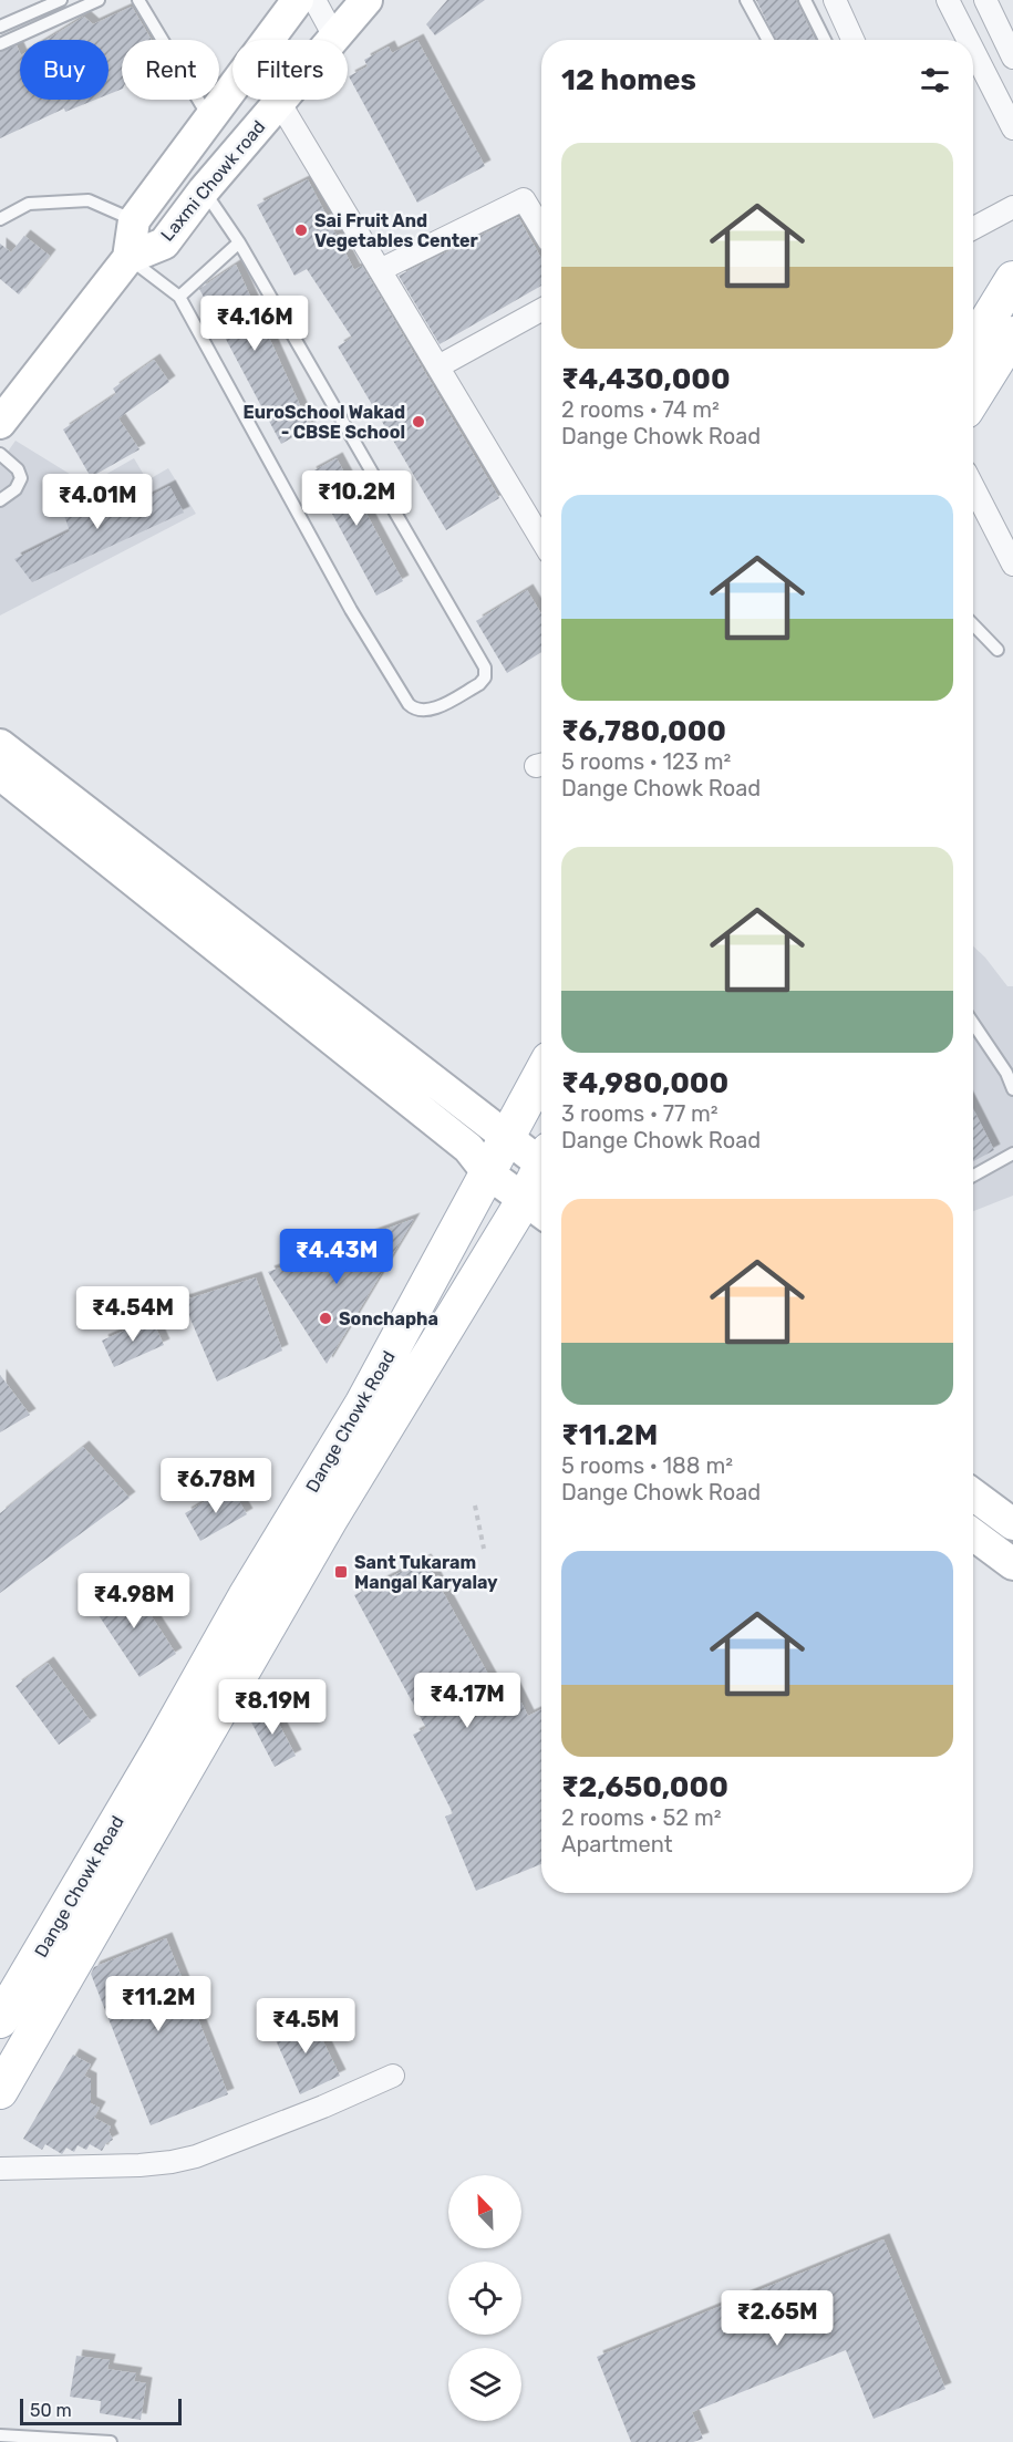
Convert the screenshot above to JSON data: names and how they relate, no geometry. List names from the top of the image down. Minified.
{"streets":{"main road":["Laxmi Chowk road","Dange Chowk Road"]},"places":{"other":["Sai Fruit And Vegetables Center","EuroSchool Wakad - CBSE School","Sonchapha"],"transit":["Sant Tukaram Mangal Karyalay"]},"scale_bar":"50 m","north":"top left","page":{"chip":["Buy","Rent","Filters"],"heading":"12 homes","list":[{"name":"₹4,430,000","note":"2 rooms · 74 m² · Dange Chowk Road"},{"name":"₹6,780,000","note":"5 rooms · 123 m² · Dange Chowk Road"},{"name":"₹4,980,000","note":"3 rooms · 77 m² · Dange Chowk Road"},{"name":"₹11.2M","note":"5 rooms · 188 m² · Dange Chowk Road"},{"name":"₹2,650,000","note":"2 rooms · 52 m² · Apartment"}],"price":["₹4.16M","₹10.2M","₹4.01M","₹4.43M","₹4.54M","₹6.78M","₹4.98M","₹4.17M","₹8.19M","₹11.2M","₹4.5M","₹2.65M"],"scale":"50 m"}}
